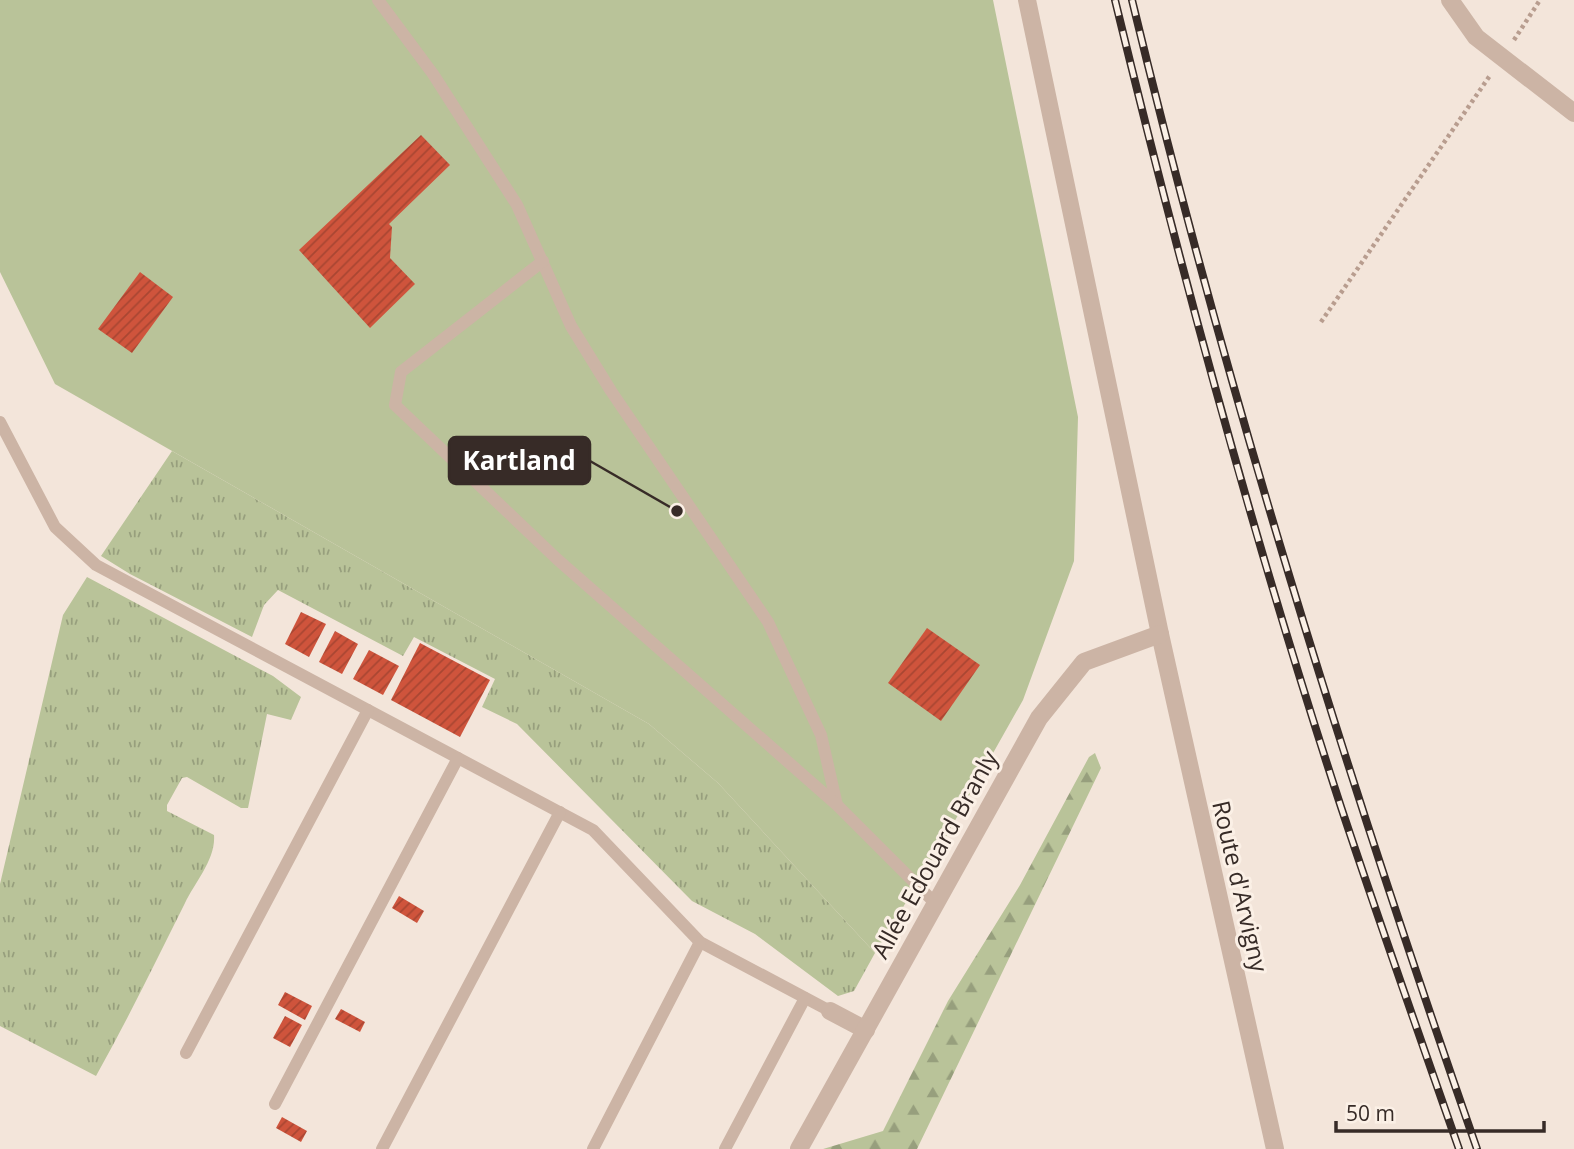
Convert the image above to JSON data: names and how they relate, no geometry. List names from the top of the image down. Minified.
{"streets":{"street":["Allée Edouard Branly","Route d'Arvigny"]},"crossings":[["Allée Edouard Branly","Route d'Arvigny"]],"places":["Kartland"],"scale_bar":"50 m"}
